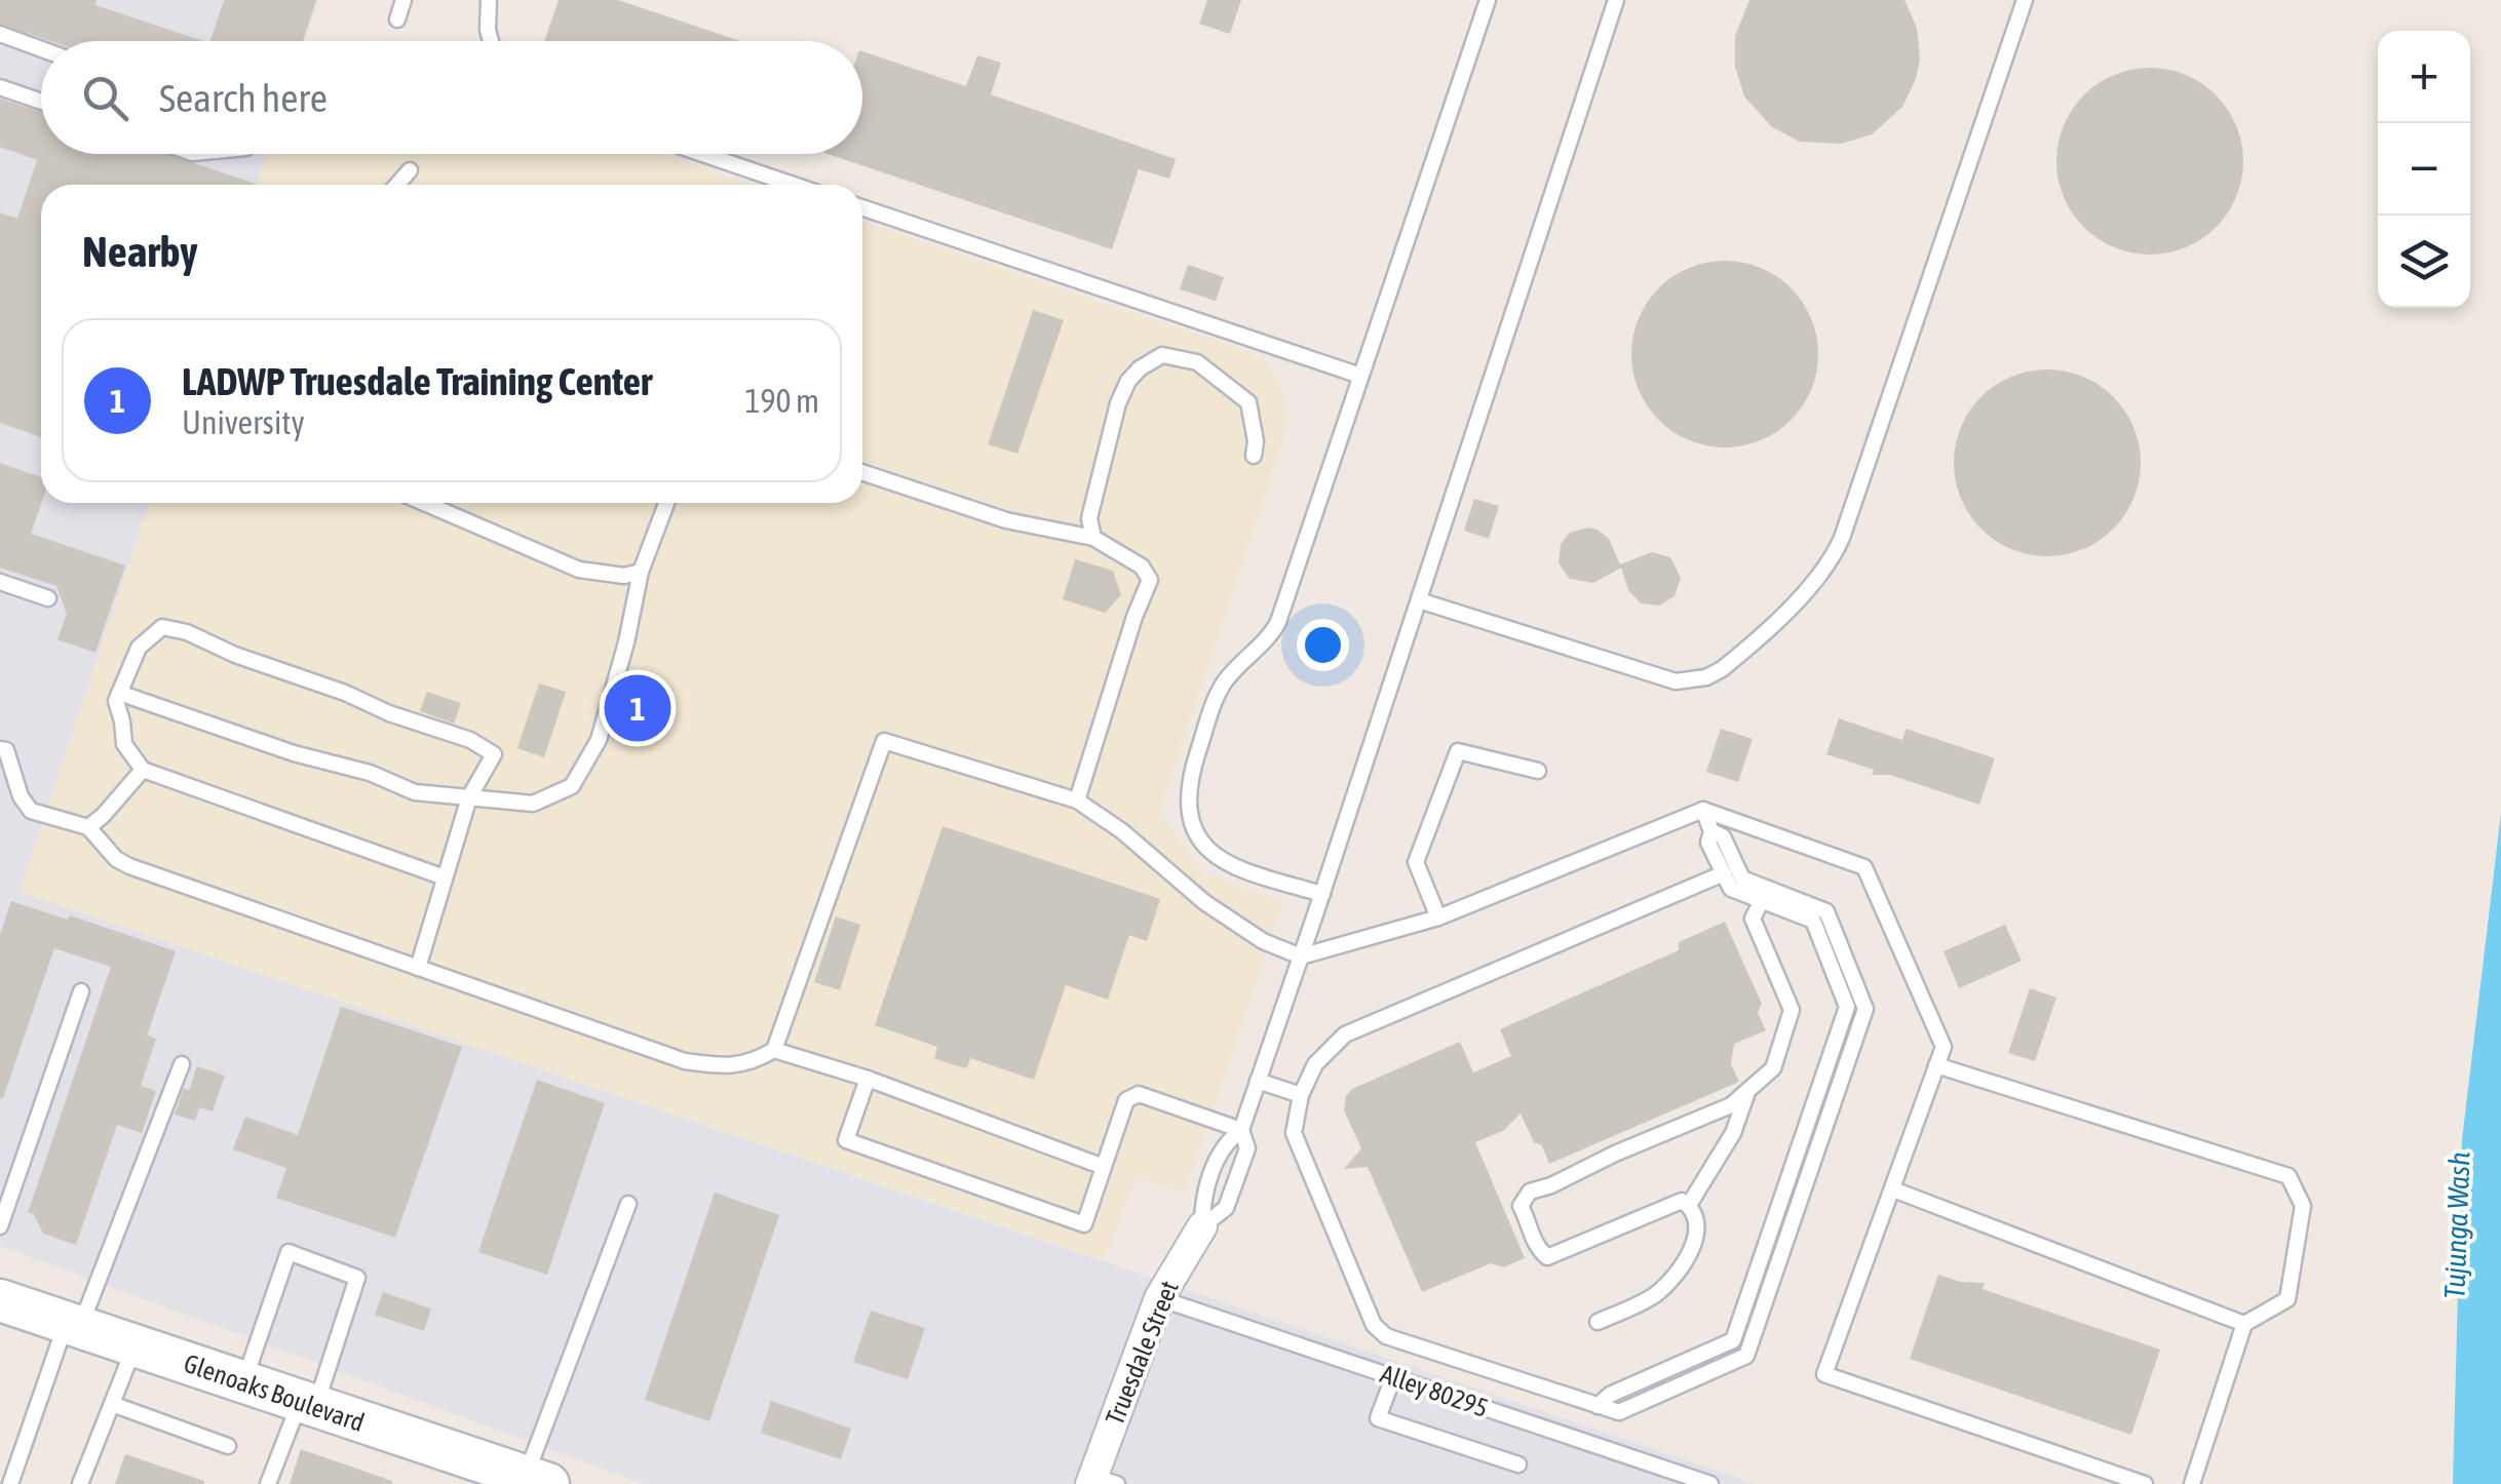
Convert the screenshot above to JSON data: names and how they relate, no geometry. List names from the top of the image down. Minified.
{"streets":{"main road":["Glenoaks Boulevard"],"street":["Truesdale Street"],"lane":["Alley 80295"]},"crossings":[["Truesdale Street","Alley 80295"]],"water":["Tujunga Wash"],"page":{"map_buttons":["+","−"],"search":"Search here","heading":"Nearby","list":[{"mark":"1","name":"LADWP Truesdale Training Center","note":"University","value":"190 m"}],"pins":"1"}}
